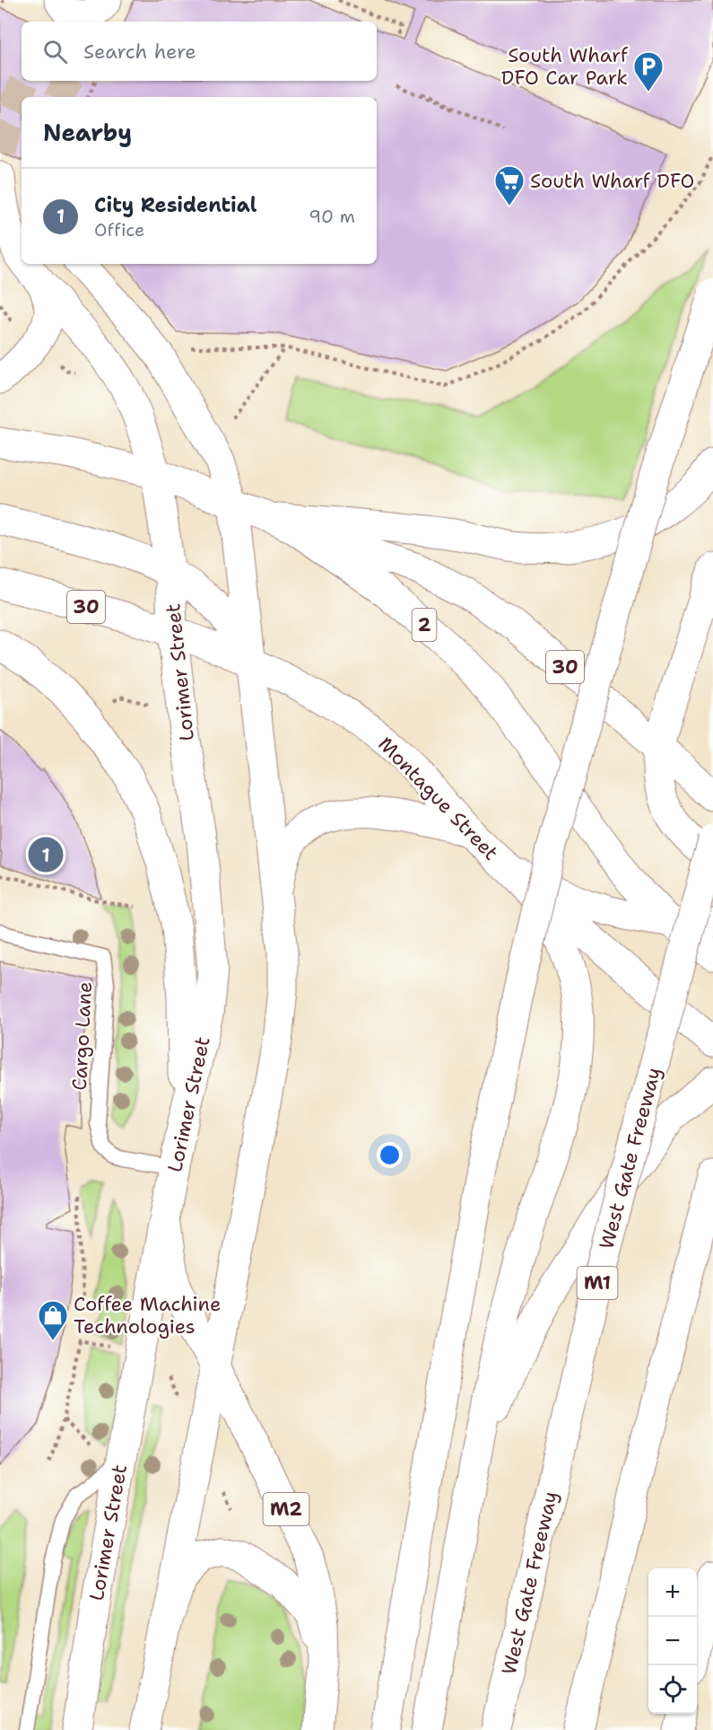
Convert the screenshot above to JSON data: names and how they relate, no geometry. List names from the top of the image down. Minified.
{"streets":{"main road":["30","2","Lorimer Street","Montague Street","West Gate Freeway","M1","M2"],"lane":["Cargo Lane"]},"crossings":[["30","2"],["30","Lorimer Street"],["Lorimer Street","Montague Street"],["Lorimer Street","Cargo Lane"]],"places":{"parking":["South Wharf DFO Car Park"],"supermarket":["South Wharf DFO"],"shop":["Coffee Machine Technologies"]},"page":{"search":"Search here","heading":"Nearby","list":[{"mark":"1","name":"City Residential","note":"Office","value":"90 m"}],"pins":"1","map_buttons":["+","−"]}}
